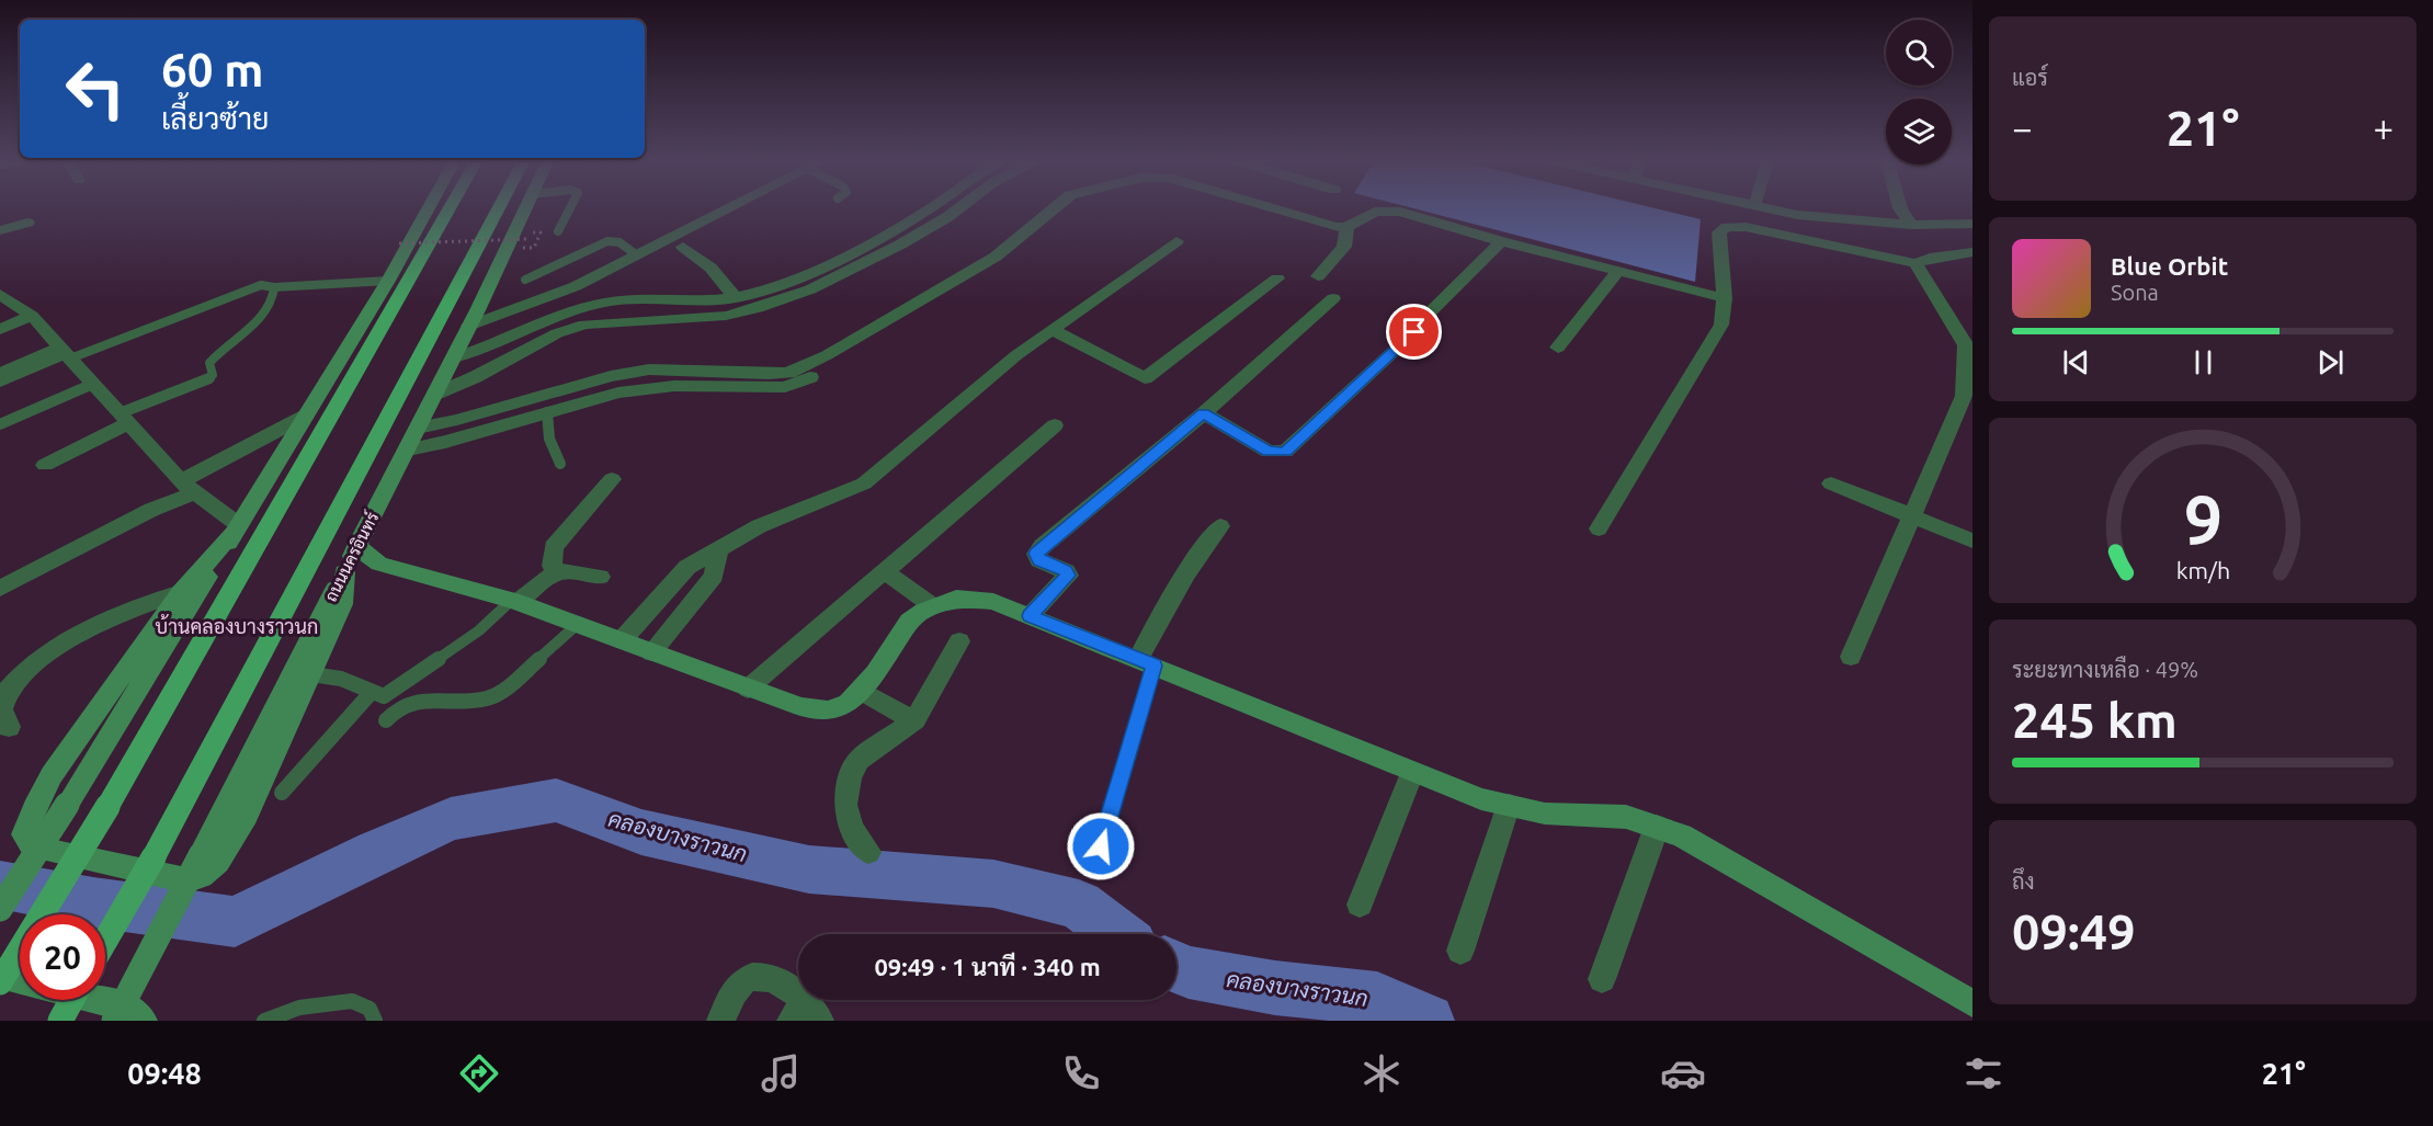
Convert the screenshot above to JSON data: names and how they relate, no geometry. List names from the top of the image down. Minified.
{"streets":{"main road":["ถนนนครอินทร์"]},"districts":["บ้านคลองบางราวนก"],"water":["คลองบางราวนก"],"page":{"tile":["แอร์",["ระยะทางเหลือ · 49%","245 km"],["ถึง","09:49"]],"turn":["60 m","เลี้ยวซ้าย"],"heat":["−","21°","+"],"song":["Blue Orbit","Sona"],"limit":"20","trip":"09:49 · 1 นาที · 340 m","tabs":["09:48","21°"],"gauge":["9","km/h"]}}
